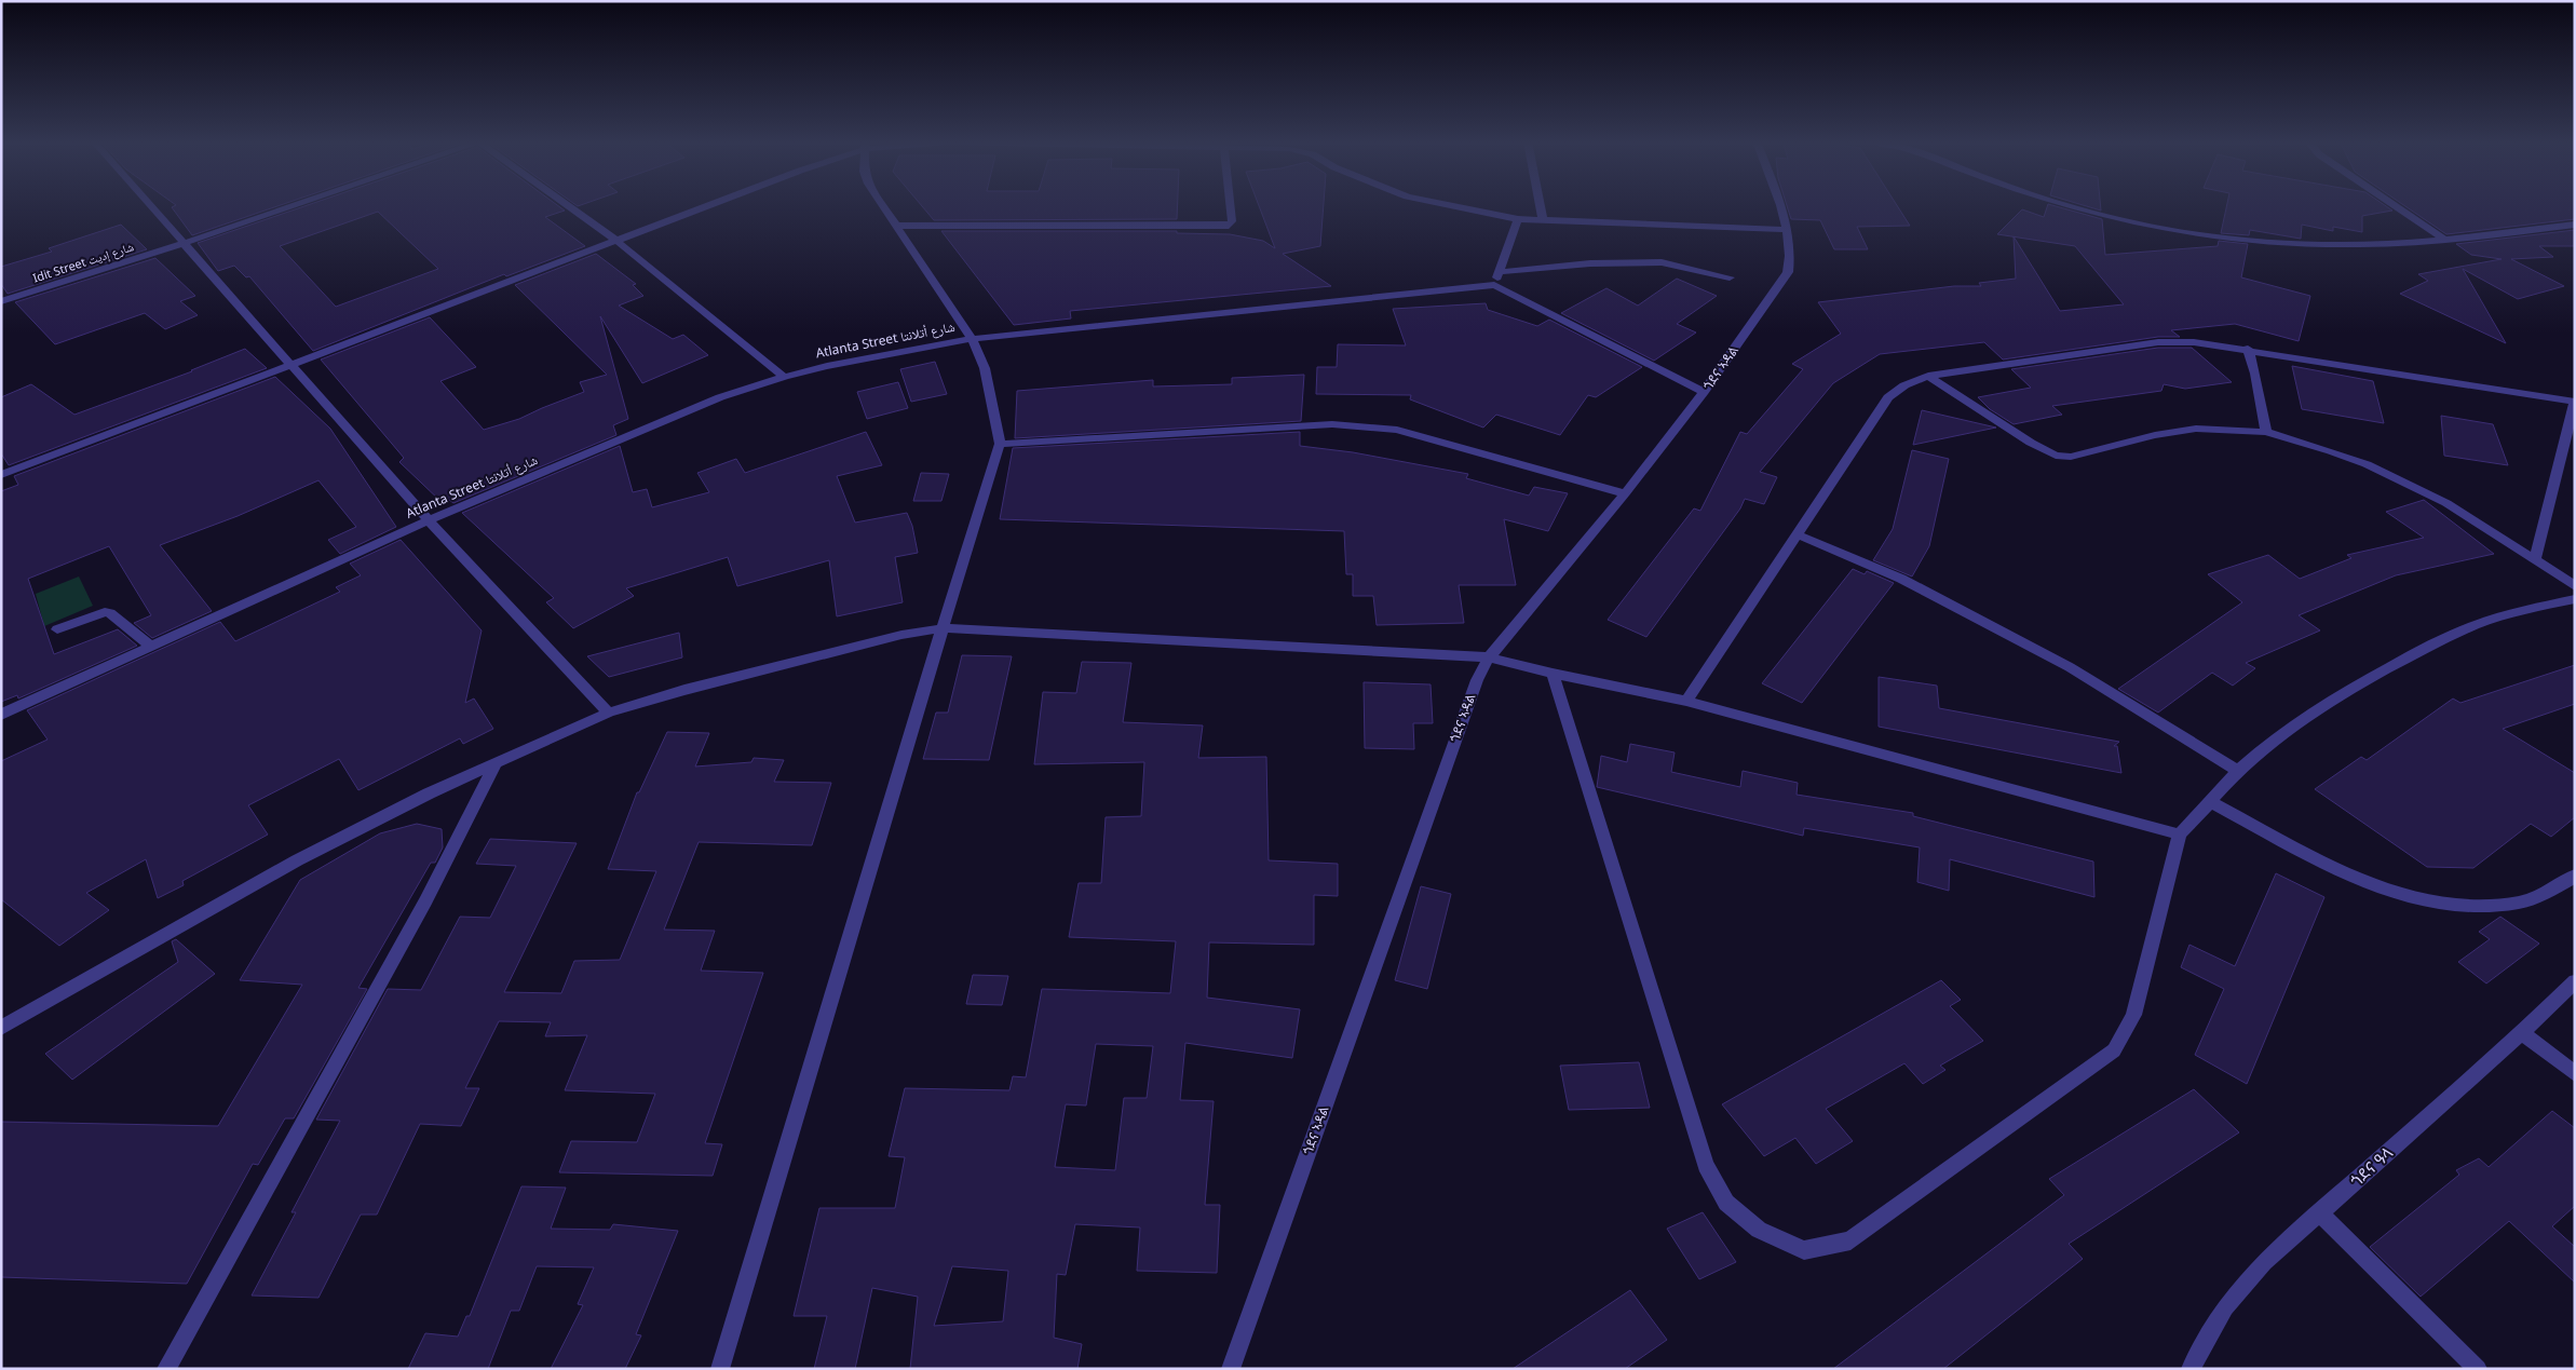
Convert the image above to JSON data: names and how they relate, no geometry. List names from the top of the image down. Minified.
{"streets":{"street":["Idit Street شارع إديت","Atlanta Street شارع أتلانتا","ጎደና ኣዳል","ጎደና ዓላ"]}}
